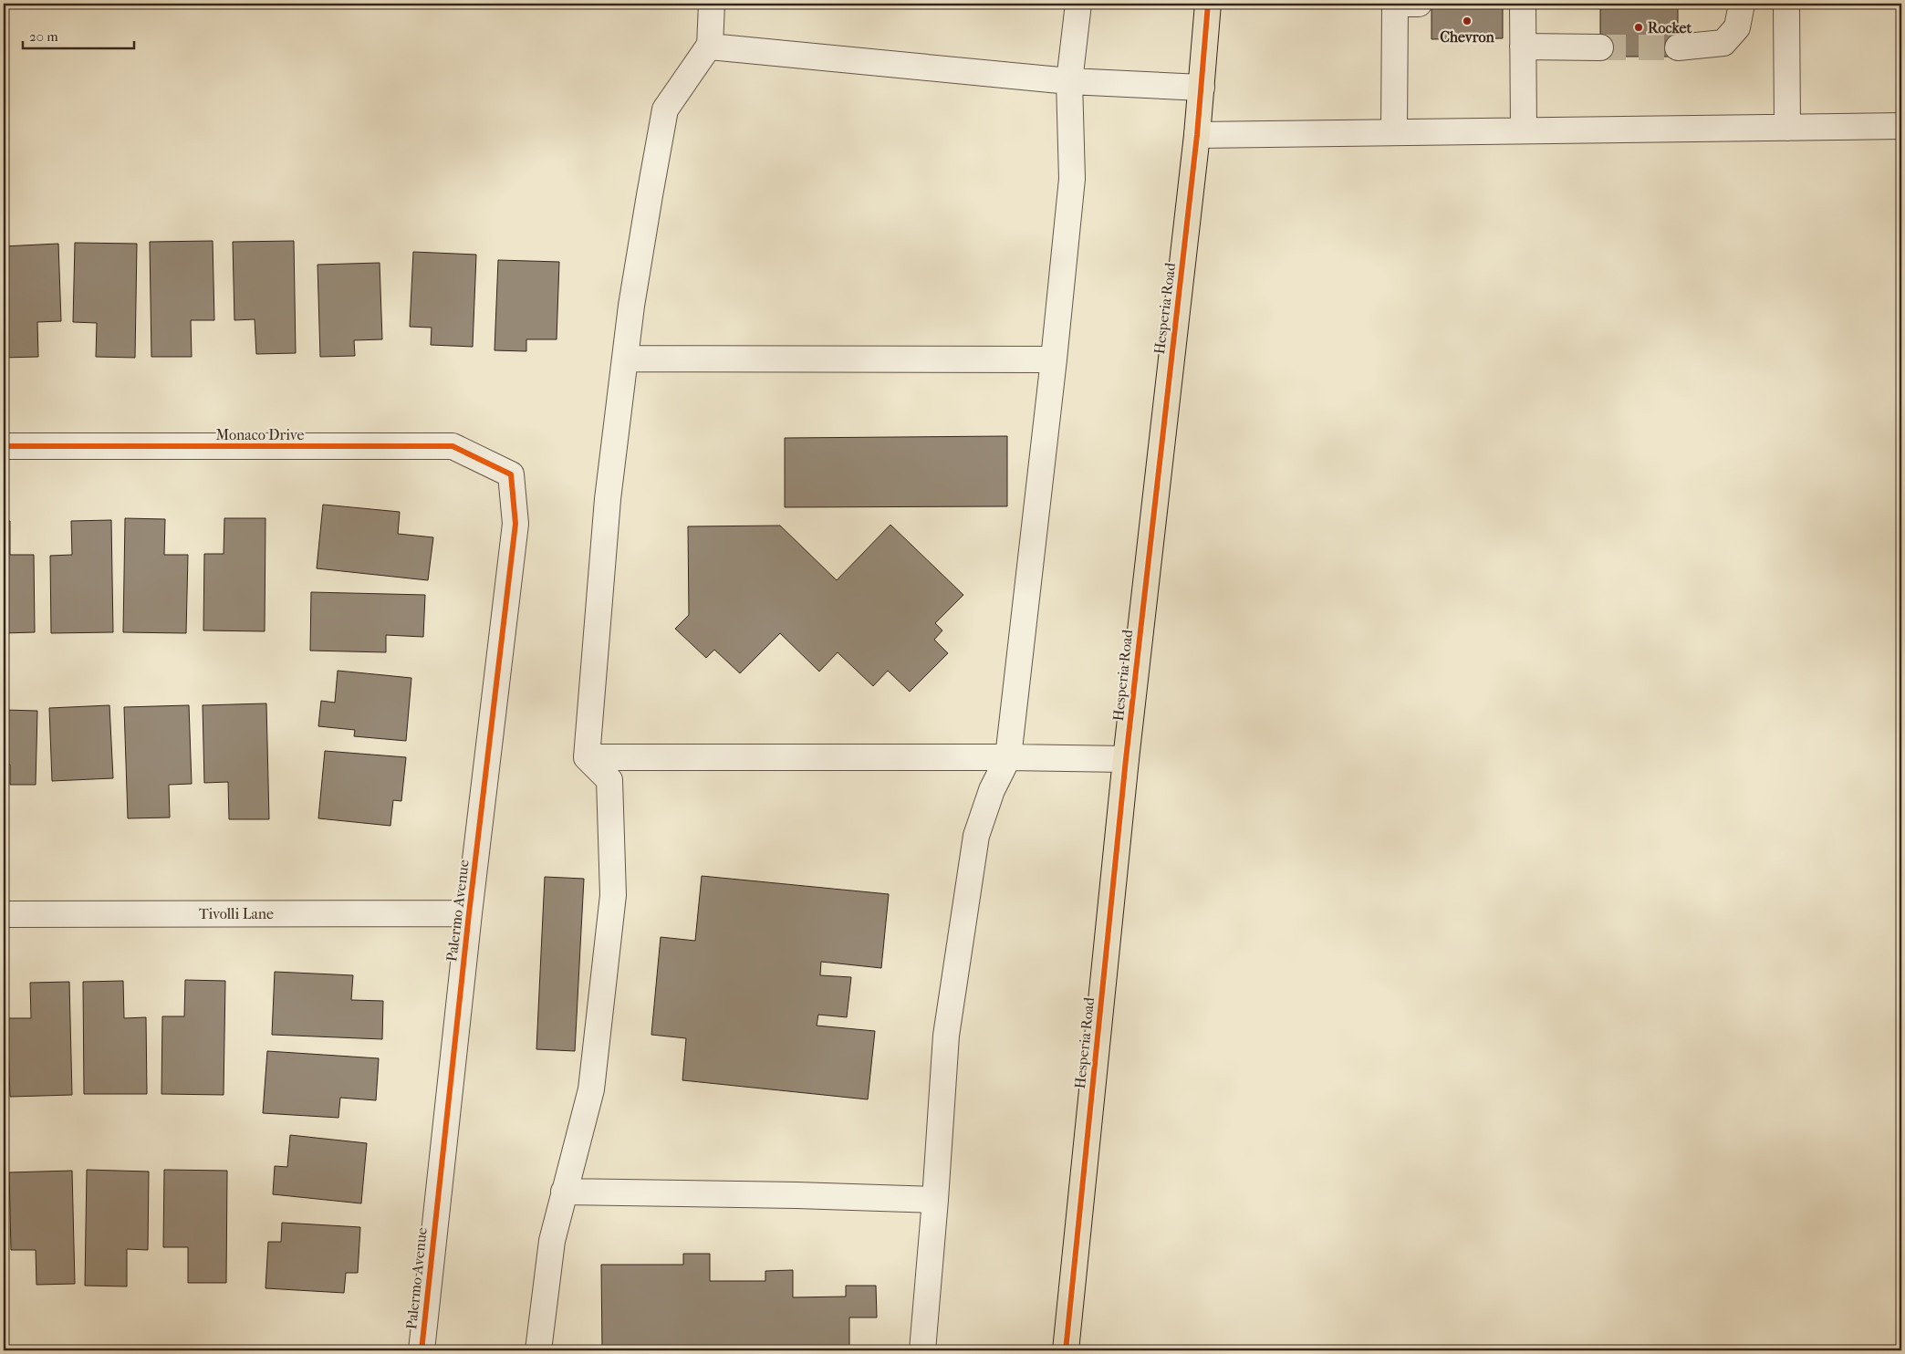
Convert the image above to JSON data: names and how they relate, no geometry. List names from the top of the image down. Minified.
{"streets":{"main road":["Hesperia Road"],"street":["Monaco Drive","Palermo Avenue","Tivolli Lane"]},"crossings":[["Monaco Drive","Palermo Avenue"],["Palermo Avenue","Tivolli Lane"]],"places":["Chevron","Rocket"],"scale_bar":"20 m"}
